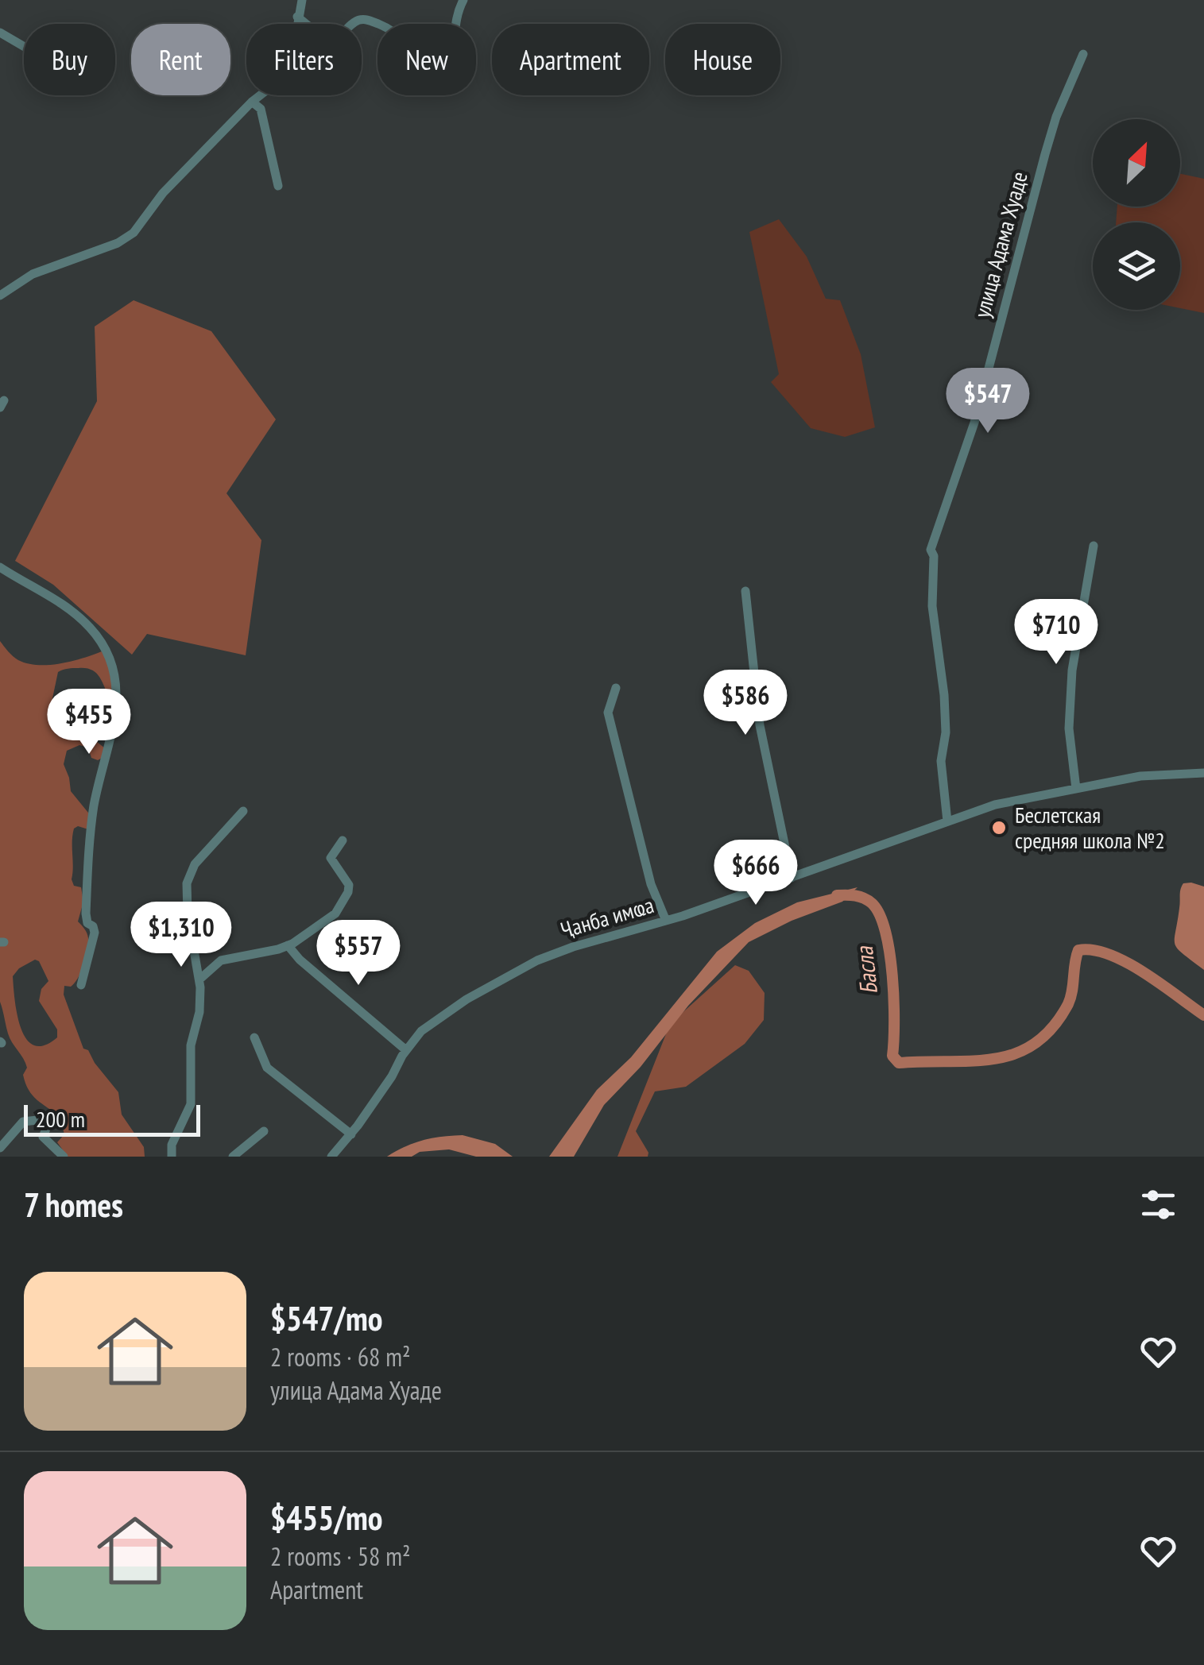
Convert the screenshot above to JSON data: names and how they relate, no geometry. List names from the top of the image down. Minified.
{"streets":{"street":["улица Адама Хуаде","Ҷанба имҩа"]},"crossings":[["улица Адама Хуаде","Ҷанба имҩа"]],"water":["Басла"],"places":["Беслетская средняя школа №2"],"scale_bar":"200 m","north":"top right","page":{"chip":["Buy","Rent","Filters","New","Apartment","House"],"price":["$547","$710","$586","$455","$666","$1,310","$557"],"scale":"200 m","heading":"7 homes","list":[{"name":"$547/mo","note":"2 rooms · 68 m² · улица Адама Хуаде"},{"name":"$455/mo","note":"2 rooms · 58 m² · Apartment"}]}}
